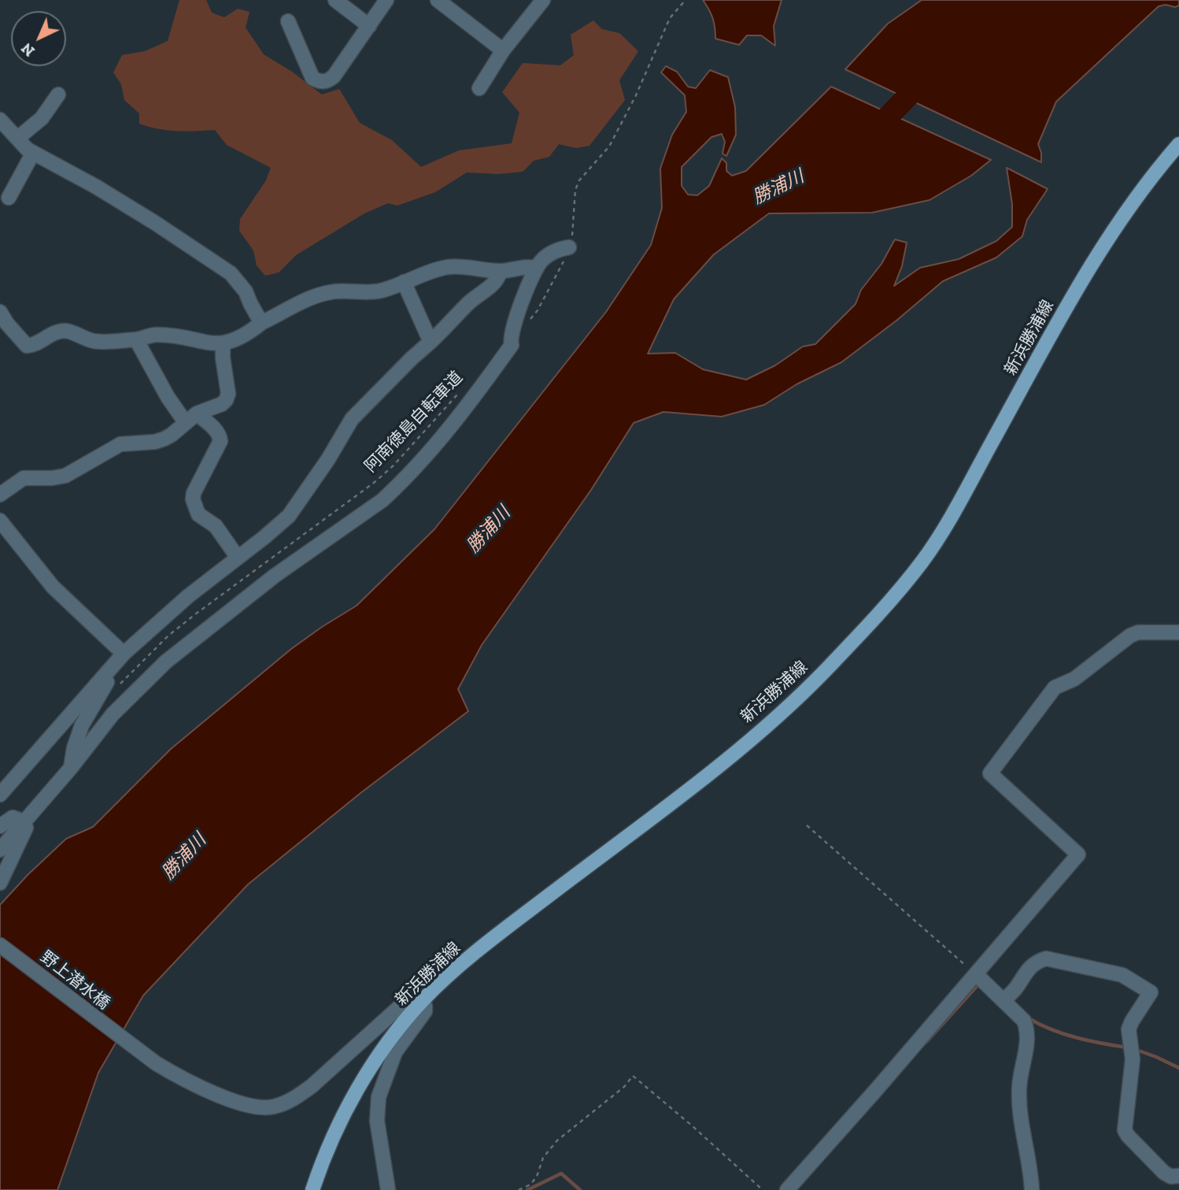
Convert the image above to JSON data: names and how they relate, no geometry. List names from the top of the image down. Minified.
{"streets":{"main road":["新浜勝浦線"],"street":["野上潜水橋"],"path":["阿南徳島自転車道"]},"crossings":[["新浜勝浦線","野上潜水橋"]],"water":["勝浦川"],"north":"bottom left"}
